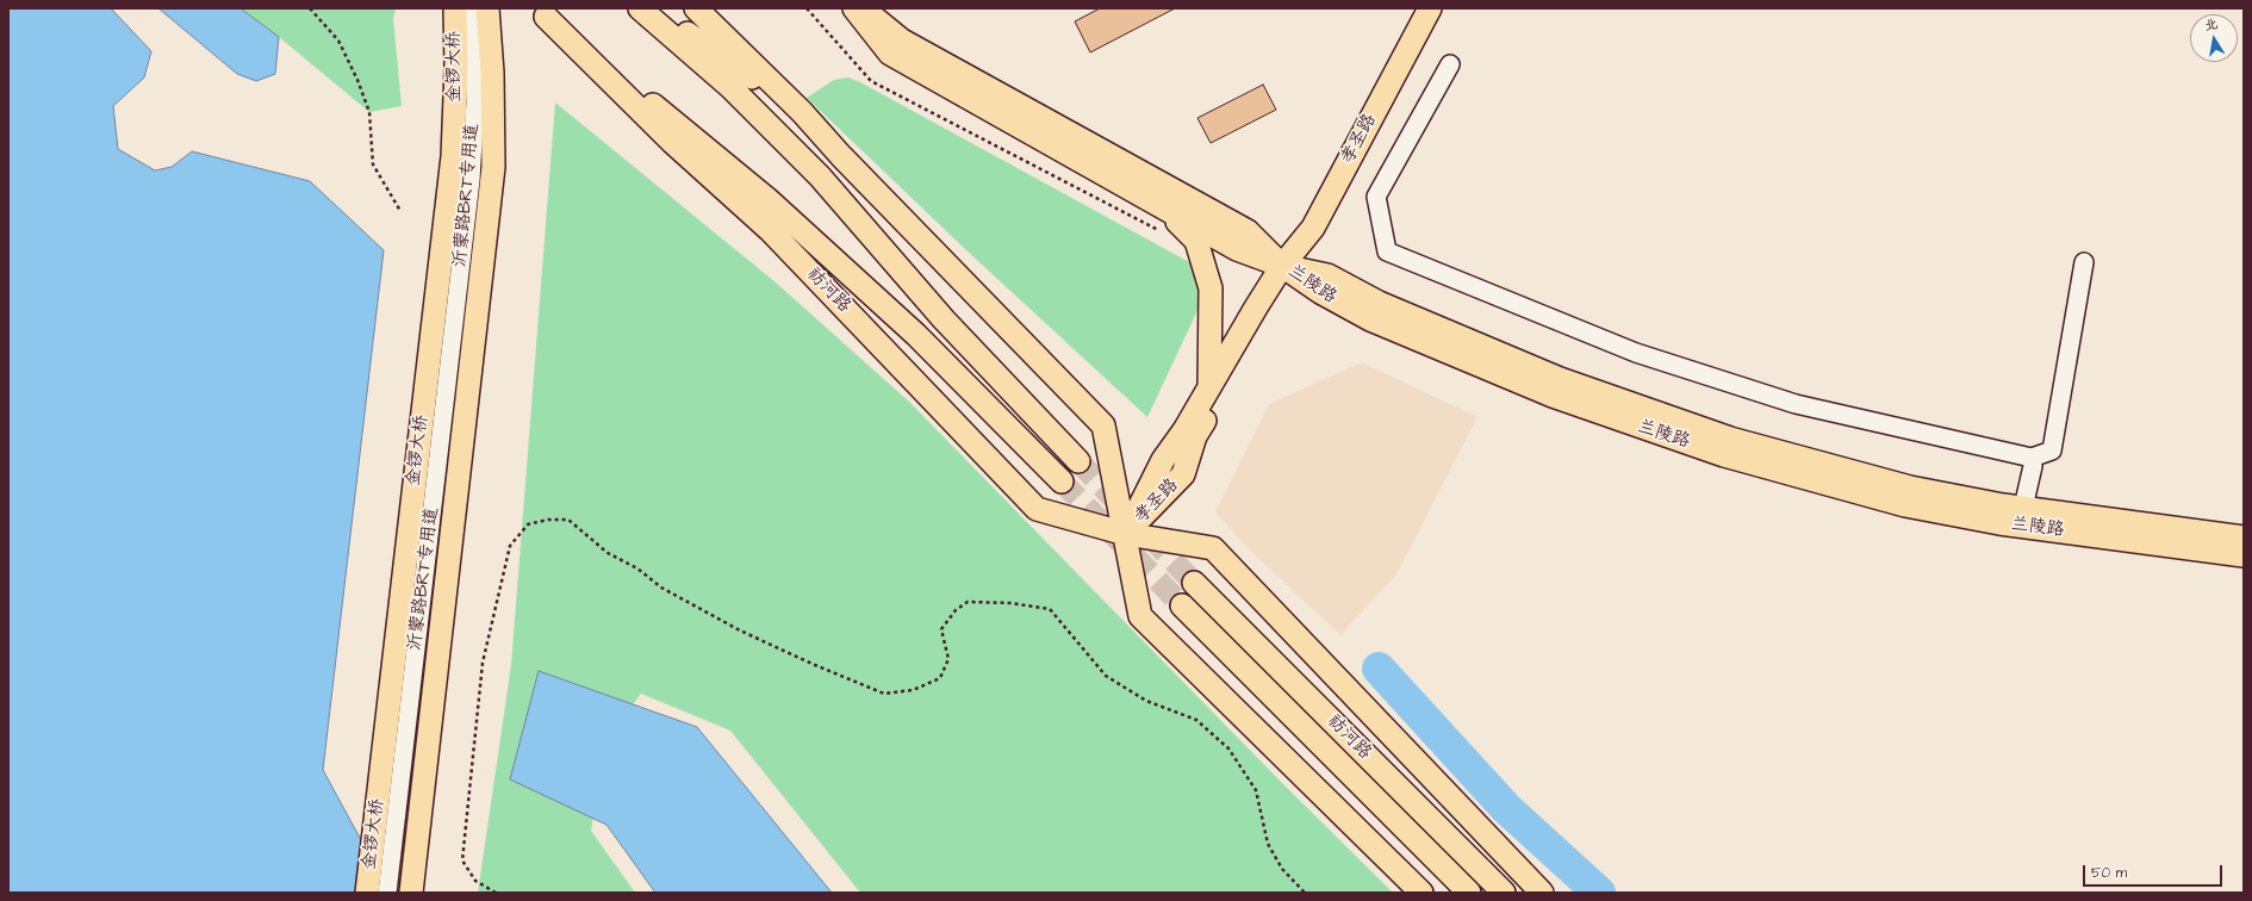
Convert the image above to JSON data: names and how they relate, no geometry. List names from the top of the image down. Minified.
{"streets":{"main road":["金锣大桥","孝圣路","兰陵路","祊河路"],"lane":["沂蒙路BRT专用道"]},"crossings":[["孝圣路","兰陵路"],["孝圣路","祊河路"]],"scale_bar":"50 m","north":"top"}
